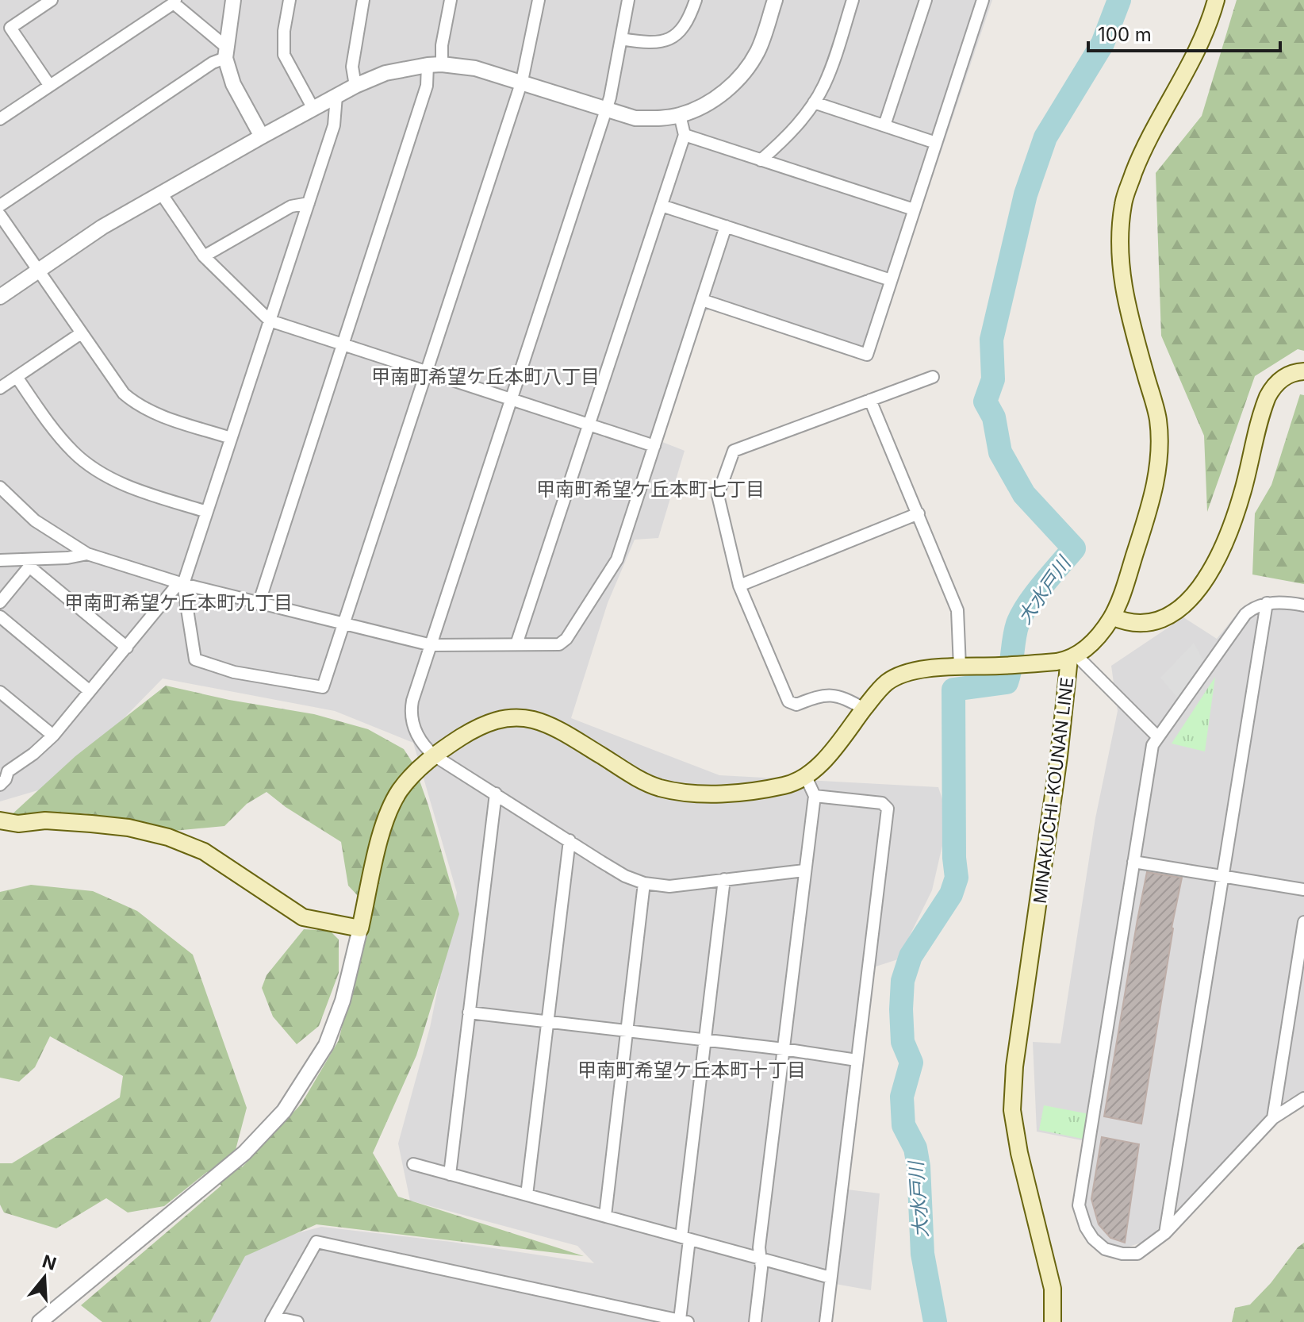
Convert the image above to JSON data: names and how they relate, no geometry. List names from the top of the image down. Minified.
{"streets":{"main road":["MINAKUCHI-KOUNAN LINE"]},"districts":["甲南町希望ケ丘本町八丁目","甲南町希望ケ丘本町七丁目","甲南町希望ケ丘本町九丁目","甲南町希望ケ丘本町十丁目"],"water":["大水戸川"],"scale_bar":"100 m","north":"top"}
